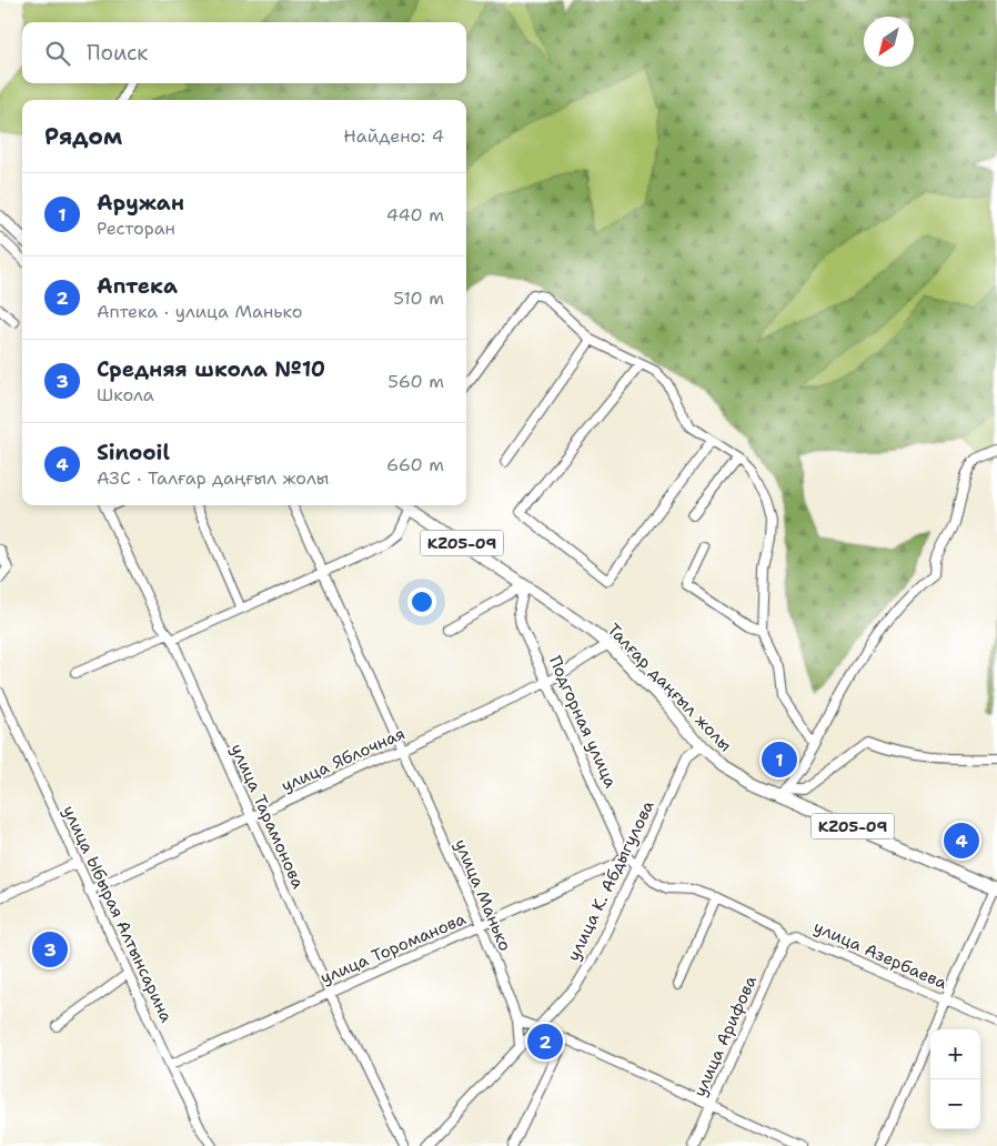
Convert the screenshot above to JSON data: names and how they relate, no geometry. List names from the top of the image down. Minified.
{"streets":{"main road":["KZ05-09","Талғар даңғыл жолы"],"street":["Подгорная улица","улица Яблочная","улица Тарамонова","улица К. Абдыгулова","улица Манько","улица Ыбырая Алтынсарина","улица Тороманова","улица Азербаева","улица Арифова"]},"crossings":[["Талғар даңғыл жолы","Подгорная улица"],["Талғар даңғыл жолы","улица Яблочная"],["Талғар даңғыл жолы","улица К. Абдыгулова"],["Подгорная улица","улица Яблочная"],["Подгорная улица","улица К. Абдыгулова"],["Подгорная улица","улица Тороманова"],["улица Яблочная","улица Тарамонова"],["улица Яблочная","улица Манько"],["улица Яблочная","улица Ыбырая Алтынсарина"],["улица Тарамонова","улица Тороманова"],["улица К. Абдыгулова","улица Манько"],["улица Манько","улица Тороманова"],["улица Ыбырая Алтынсарина","улица Тороманова"],["улица Азербаева","улица Арифова"]],"north":"bottom left","page":{"search":"Поиск","heading":["Рядом","Найдено: 4"],"list":[{"mark":"1","name":"Аружан","note":"Ресторан","value":"440 m"},{"mark":"2","name":"Аптека","note":"Аптека · улица Манько","value":"510 m"},{"mark":"3","name":"Средняя школа №10","note":"Школа","value":"560 m"},{"mark":"4","name":"Sinooil","note":"АЗС · Талғар даңғыл жолы","value":"660 m"}],"pins":["1","4","3","2"],"map_buttons":["+","−"]}}
